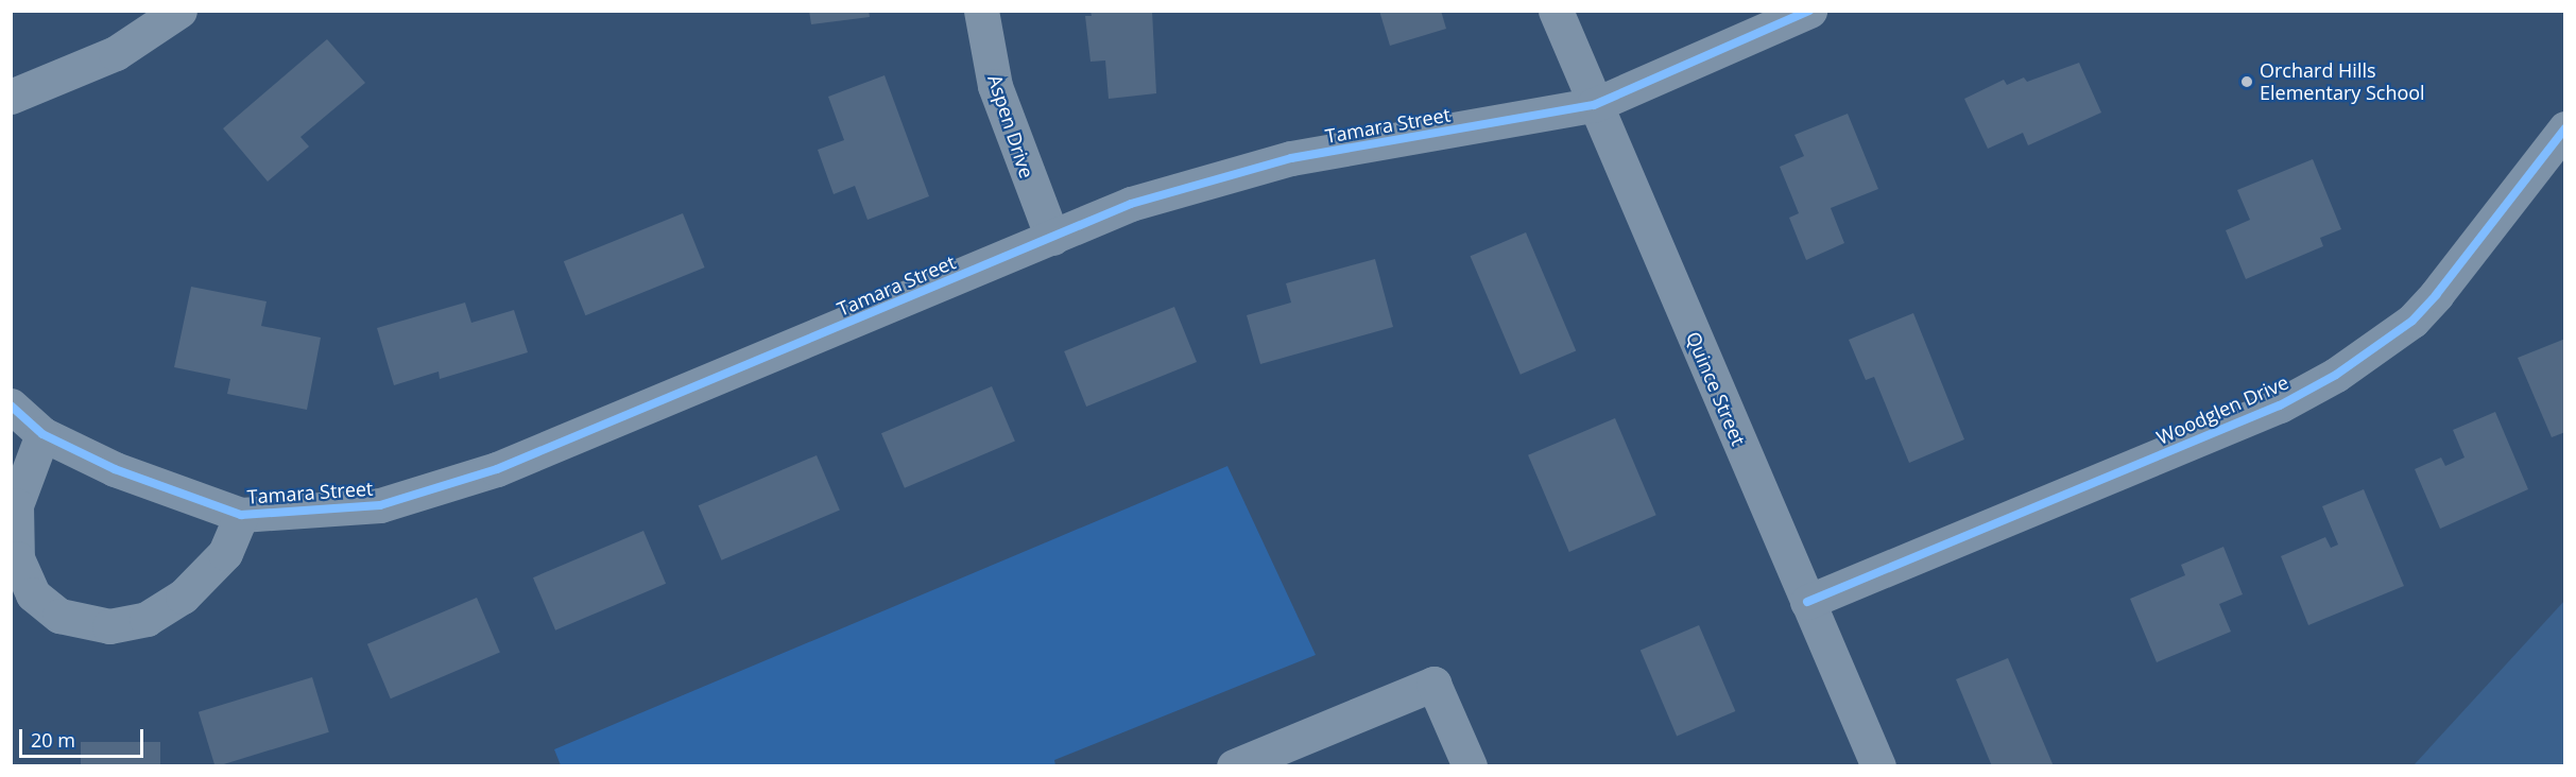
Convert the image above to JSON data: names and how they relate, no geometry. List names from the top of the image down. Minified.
{"streets":{"street":["Tamara Street","Aspen Drive","Quince Street","Woodglen Drive"]},"crossings":[["Tamara Street","Aspen Drive"],["Tamara Street","Quince Street"],["Quince Street","Woodglen Drive"]],"places":["Orchard Hills Elementary School"],"scale_bar":"20 m"}
